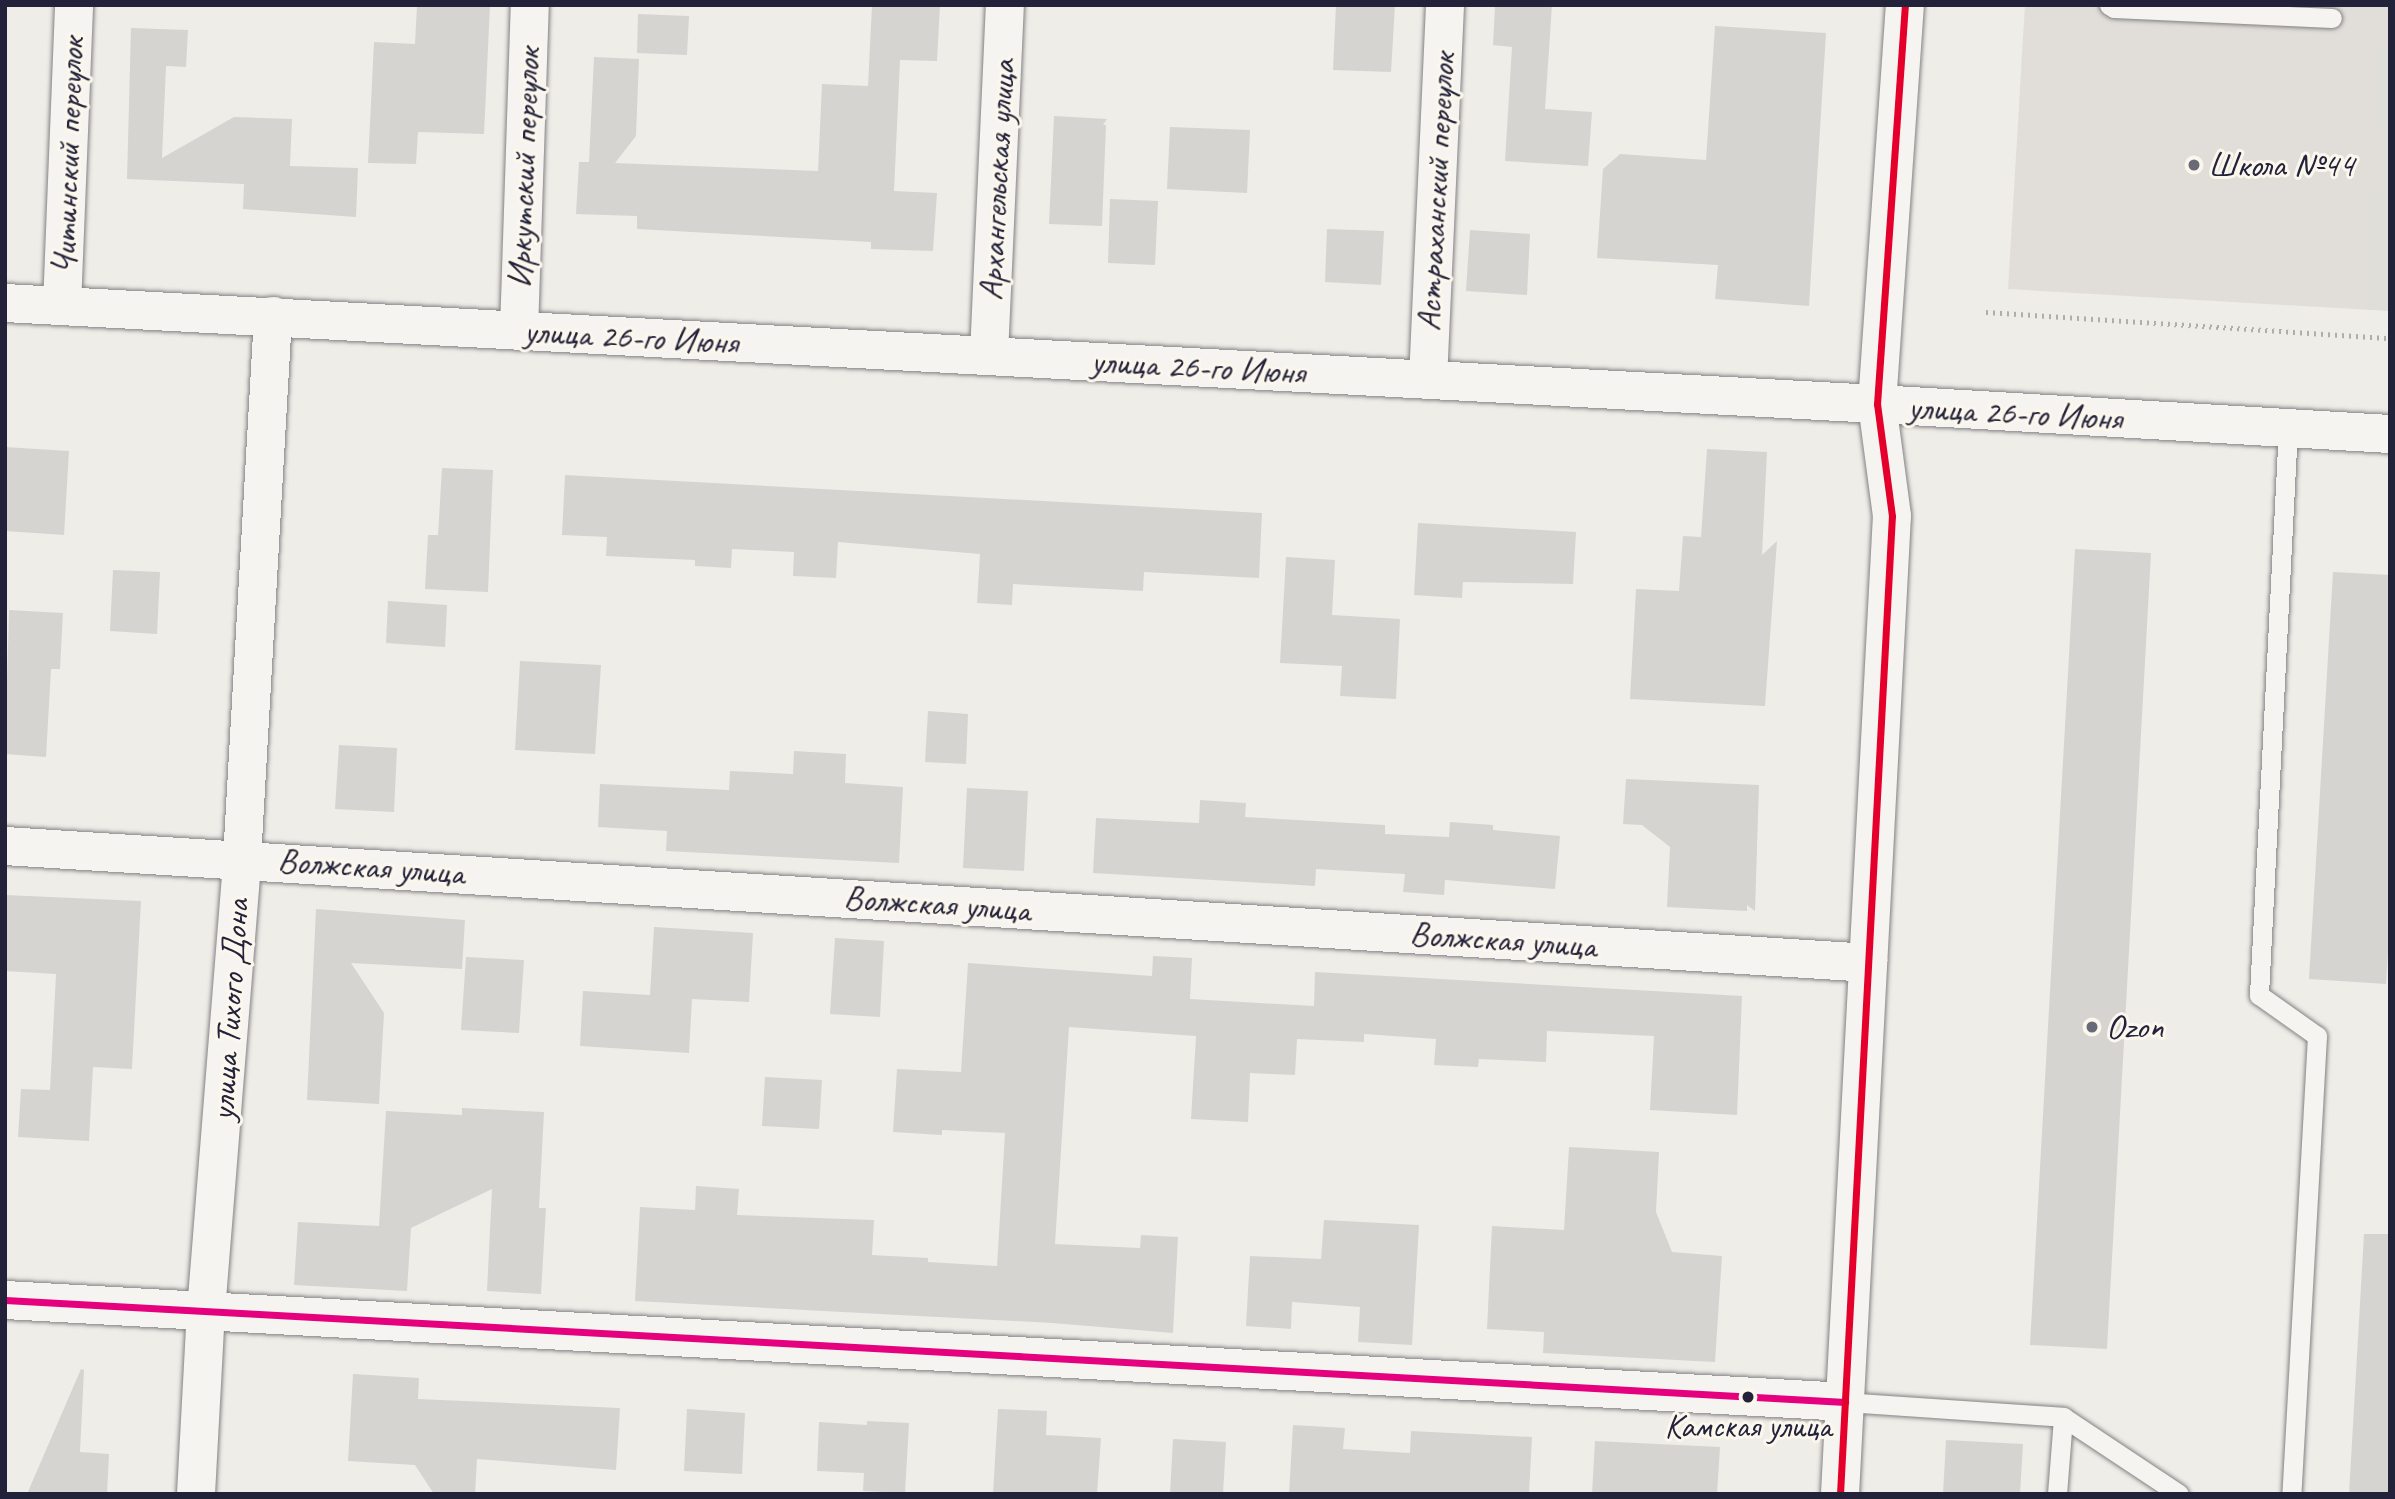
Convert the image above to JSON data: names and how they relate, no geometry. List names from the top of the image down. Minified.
{"streets":{"street":["Читинский переулок","Иркутский переулок","Архангельская улица","Астраханский переулок","улица 26-го Июня","Волжская улица","улица Тихого Дона"]},"crossings":[["Читинский переулок","улица 26-го Июня"],["Иркутский переулок","улица 26-го Июня"],["Архангельская улица","улица 26-го Июня"],["Астраханский переулок","улица 26-го Июня"],["улица 26-го Июня","улица Тихого Дона"],["Волжская улица","улица Тихого Дона"]],"places":["Школа №44","Ozon","Камская улица"]}
